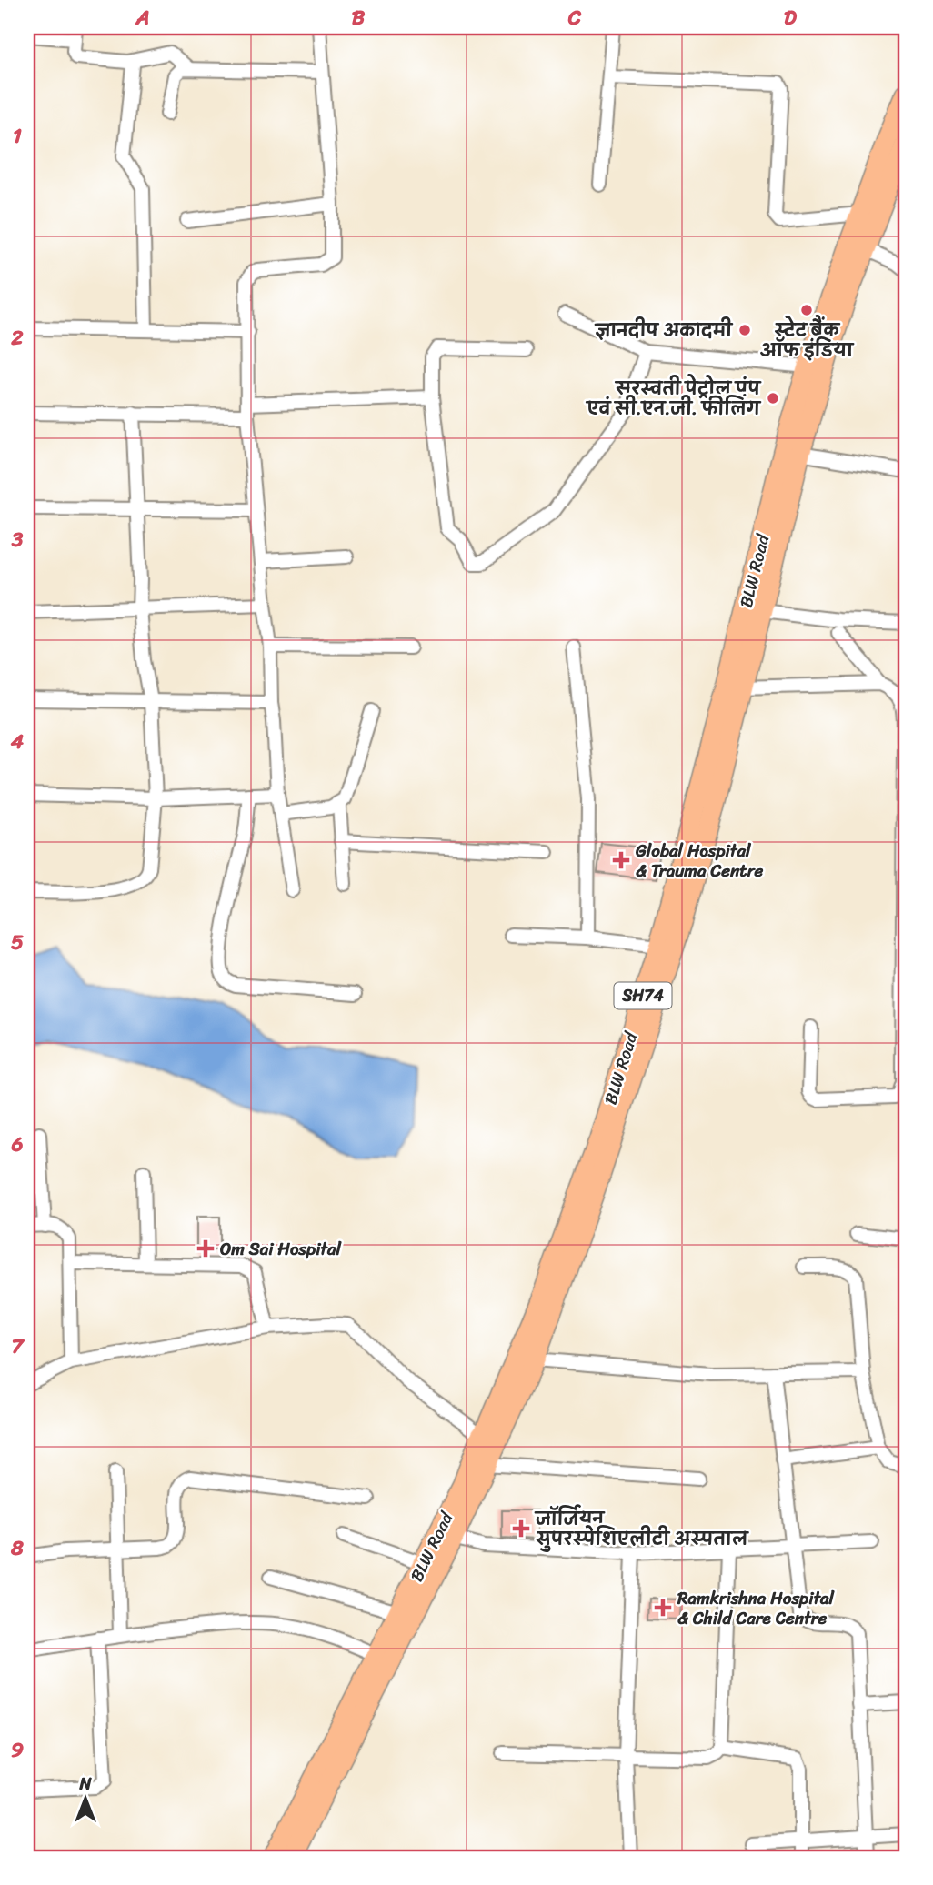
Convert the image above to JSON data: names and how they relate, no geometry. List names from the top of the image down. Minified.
{"streets":{"main road":["BLW Road","SH74"]},"crossings":[["BLW Road","SH74"]],"places":{"other":["स्टेट बैंक ऑफ इंडिया","ज्ञानदीप अकादमी","सरस्वती पेट्रोल पंप एवं सी.एन.जी. फीलिंग"],"health":["Global Hospital & Trauma Centre","Om Sai Hospital","जाॅर्जियन सुपरस्पेशिएलीटी अस्पताल","Ramkrishna Hospital & Child Care Centre"]},"north":"top","grid":{"columns":["A","B","C","D"],"rows":["1","2","3","4","5","6","7","8","9"]}}
